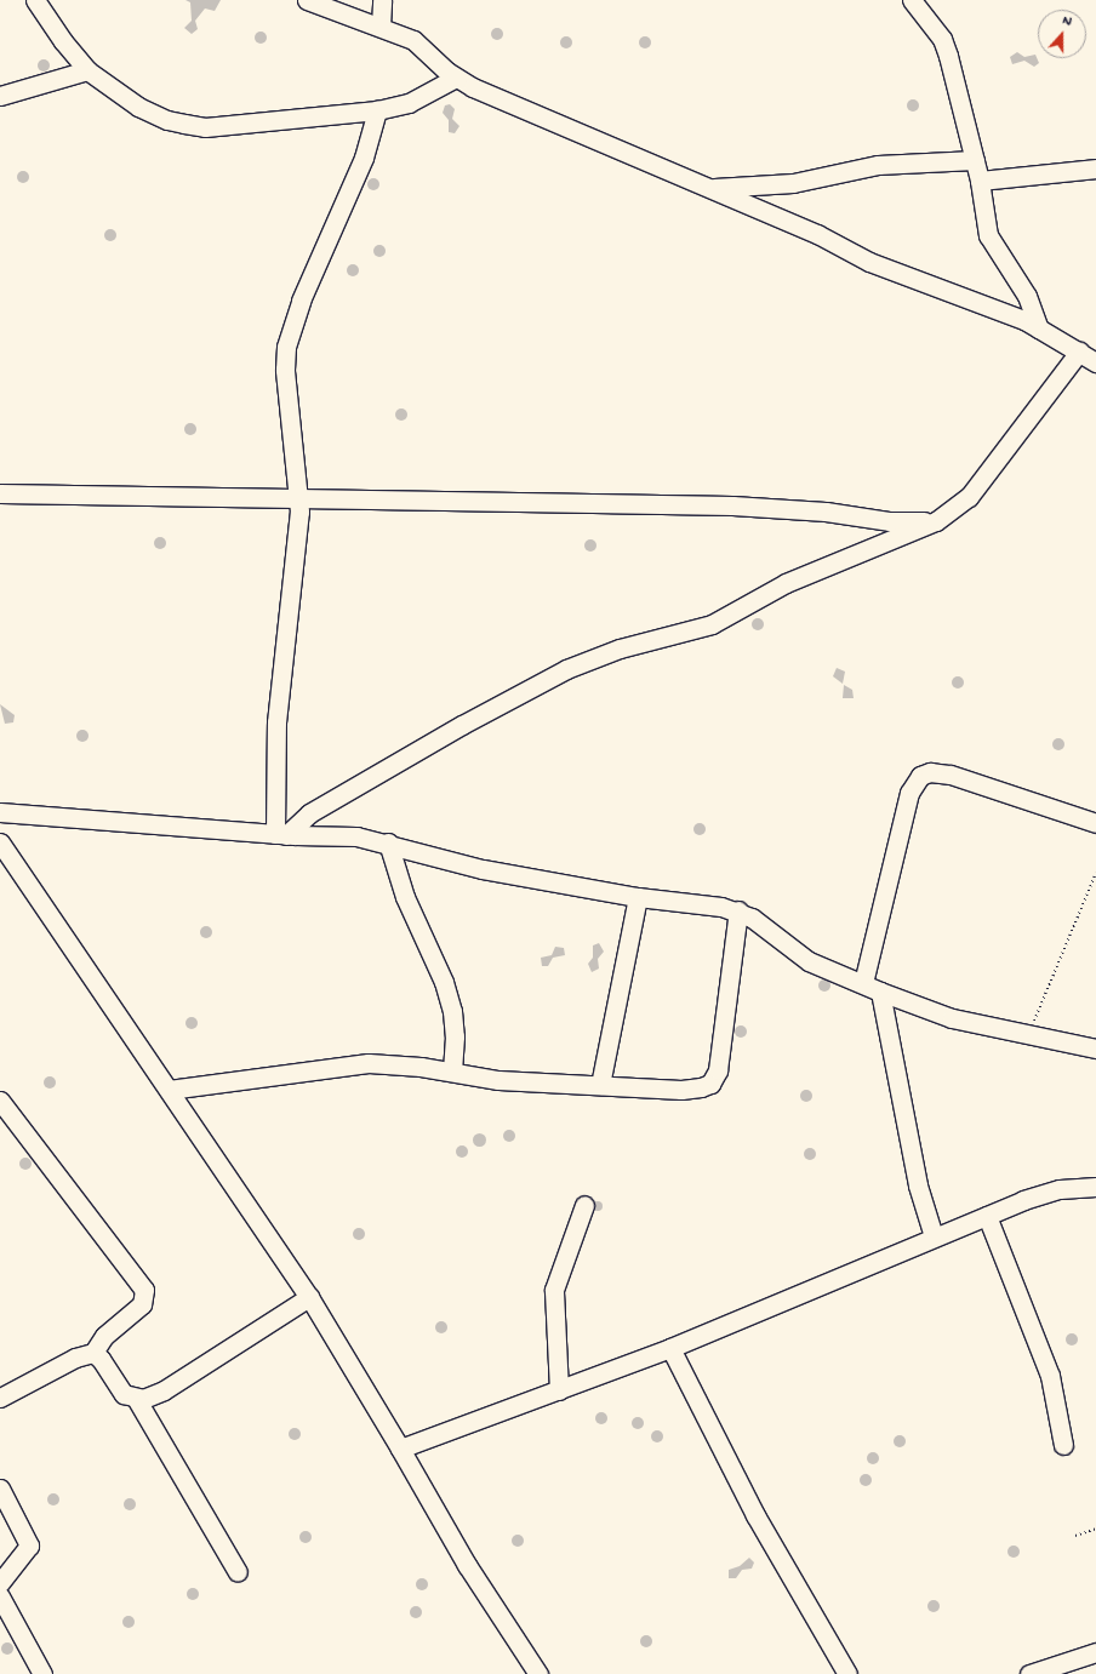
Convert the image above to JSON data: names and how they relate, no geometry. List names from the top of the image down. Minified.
{"north":"top"}
